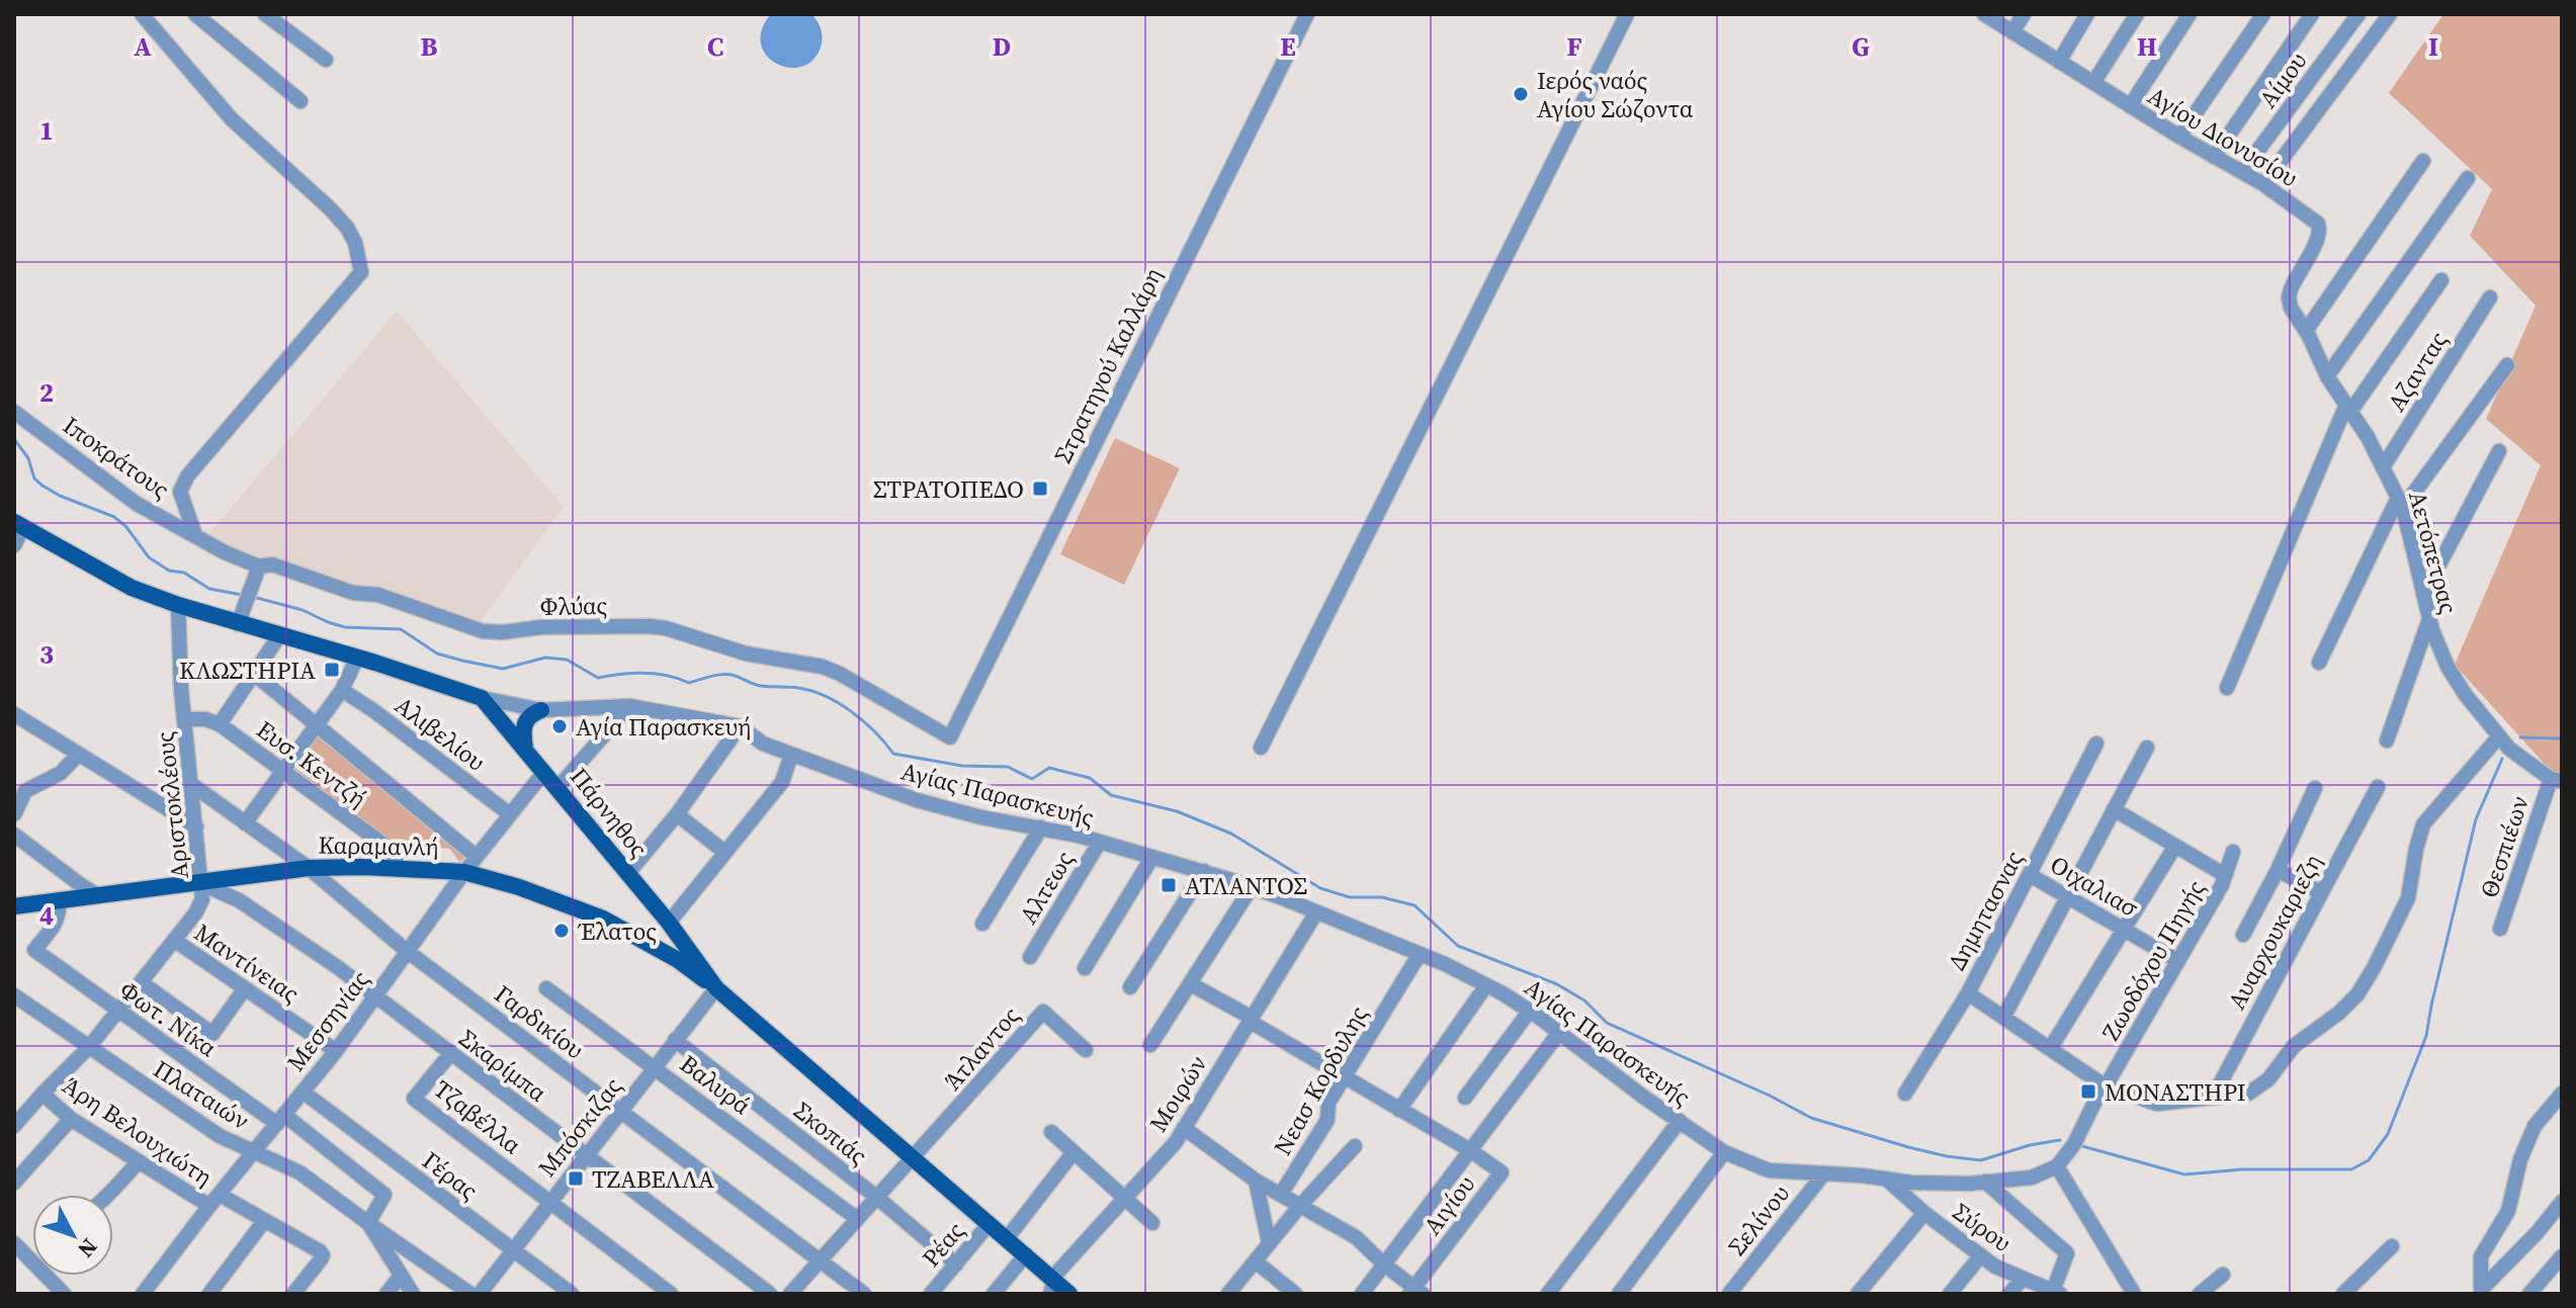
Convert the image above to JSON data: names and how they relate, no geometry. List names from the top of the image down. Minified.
{"streets":{"main road":["Πάρνηθος","Καραμανλή"],"street":["Αίμου","Αγίου Διονυσίου","Στρατηγού Καλλάρη","Αζαντας","Ιποκράτους","Αετόπετρας","Φλύας","Αλιβελίου","Ευσ. Κεντζή","Αγίας Παρασκευής","Αριστοκλέους","Θεσπιέων","Οιχαλιασ","Αλτεως","Δημητασνας","Αυαρχουκαριεζη","Ζωοδόχου Πηγής","Μαντίνειας","Φωτ. Νίκα","Μεσσηνίας","Γαρδικίου","Άτλαντος","Σκαρίμπα","Νεασ Κορδυλης","Βαλυρά","Μοιρών","Πλαταιών","Τζαβέλλα","Μπόσκιζας","Άρη Βελουχιώτη","Σκοπιάς","Γέρας","Αιγίου","Σελίνου","Σύρου","Ρέας"]},"crossings":[["Αίμου","Αγίου Διονυσίου"],["Αγίου Διονυσίου","Αετόπετρας"],["Στρατηγού Καλλάρη","Φλύας"],["Αζαντας","Αετόπετρας"],["Ιποκράτους","Φλύας"],["Αετόπετρας","Θεσπιέων"],["Αλιβελίου","Μεσσηνίας"],["Ευσ. Κεντζή","Αριστοκλέους"],["Ευσ. Κεντζή","Καραμανλή"],["Αγίας Παρασκευής","Πάρνηθος"],["Αγίας Παρασκευής","Αλτεως"],["Αγίας Παρασκευής","Νεασ Κορδυλης"],["Αγίας Παρασκευής","Μοιρών"],["Αγίας Παρασκευής","Αιγίου"],["Αγίας Παρασκευής","Σελίνου"],["Αγίας Παρασκευής","Σύρου"],["Αριστοκλέους","Καραμανλή"],["Αριστοκλέους","Μαντίνειας"],["Αριστοκλέους","Φωτ. Νίκα"],["Αριστοκλέους","Γαρδικίου"],["Αριστοκλέους","Σκαρίμπα"],["Αριστοκλέους","Πλαταιών"],["Αριστοκλέους","Άρη Βελουχιώτη"],["Πάρνηθος","Καραμανλή"],["Πάρνηθος","Μεσσηνίας"],["Πάρνηθος","Άτλαντος"],["Πάρνηθος","Μοιρών"],["Πάρνηθος","Μπόσκιζας"],["Πάρνηθος","Ρέας"],["Καραμανλή","Φωτ. Νίκα"],["Καραμανλή","Μεσσηνίας"],["Καραμανλή","Γαρδικίου"],["Καραμανλή","Σκαρίμπα"],["Καραμανλή","Μπόσκιζας"],["Οιχαλιασ","Δημητασνας"],["Οιχαλιασ","Ζωοδόχου Πηγής"],["Μαντίνειας","Μεσσηνίας"],["Φωτ. Νίκα","Μεσσηνίας"],["Φωτ. Νίκα","Πλαταιών"],["Μεσσηνίας","Γαρδικίου"],["Μεσσηνίας","Σκαρίμπα"],["Μεσσηνίας","Πλαταιών"],["Μεσσηνίας","Άρη Βελουχιώτη"],["Μεσσηνίας","Γέρας"],["Γαρδικίου","Μπόσκιζας"],["Σκαρίμπα","Τζαβέλλα"],["Σκαρίμπα","Μπόσκιζας"],["Βαλυρά","Μπόσκιζας"],["Τζαβέλλα","Μπόσκιζας"],["Μπόσκιζας","Σκοπιάς"],["Μπόσκιζας","Γέρας"],["Σκοπιάς","Ρέας"]],"places":{"other":["Ιερός ναός Αγίου Σώζοντα","Αγία Παρασκευή","Έλατος"],"transit":["ΣΤΡΑΤΟΠΕΔΟ","ΚΛΩΣΤΗΡΙΑ","ΑΤΛΑΝΤΟΣ","ΜΟΝΑΣΤΗΡΙ","ΤΖΑΒΕΛΛΑ"]},"north":"bottom right","grid":{"columns":["A","B","C","D","E","F","G","H","I"],"rows":["1","2","3","4"]}}
